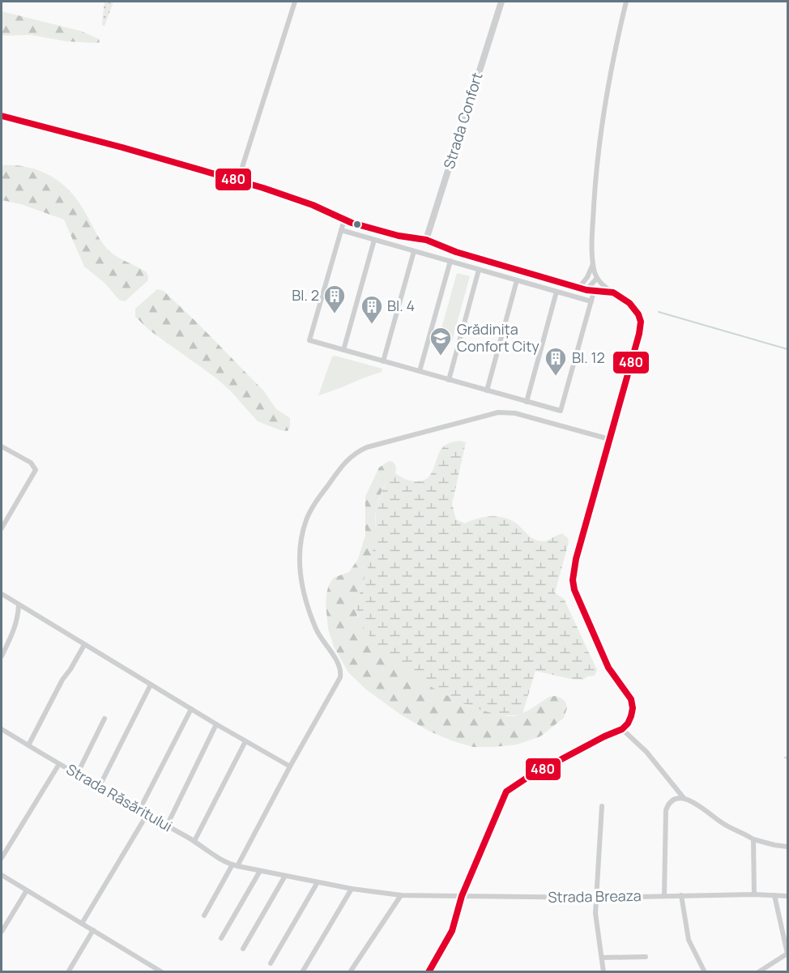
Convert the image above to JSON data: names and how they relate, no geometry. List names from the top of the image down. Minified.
{"streets":{"street":["Strada Confort","Strada Răsăritului","Strada Breaza"]},"crossings":[["Strada Răsăritului","Strada Breaza"]],"places":{"building":["Bl. 2","Bl. 4","Bl. 12"],"school or university":["Grădinița Confort City"]},"lines":["transit line 480"]}
